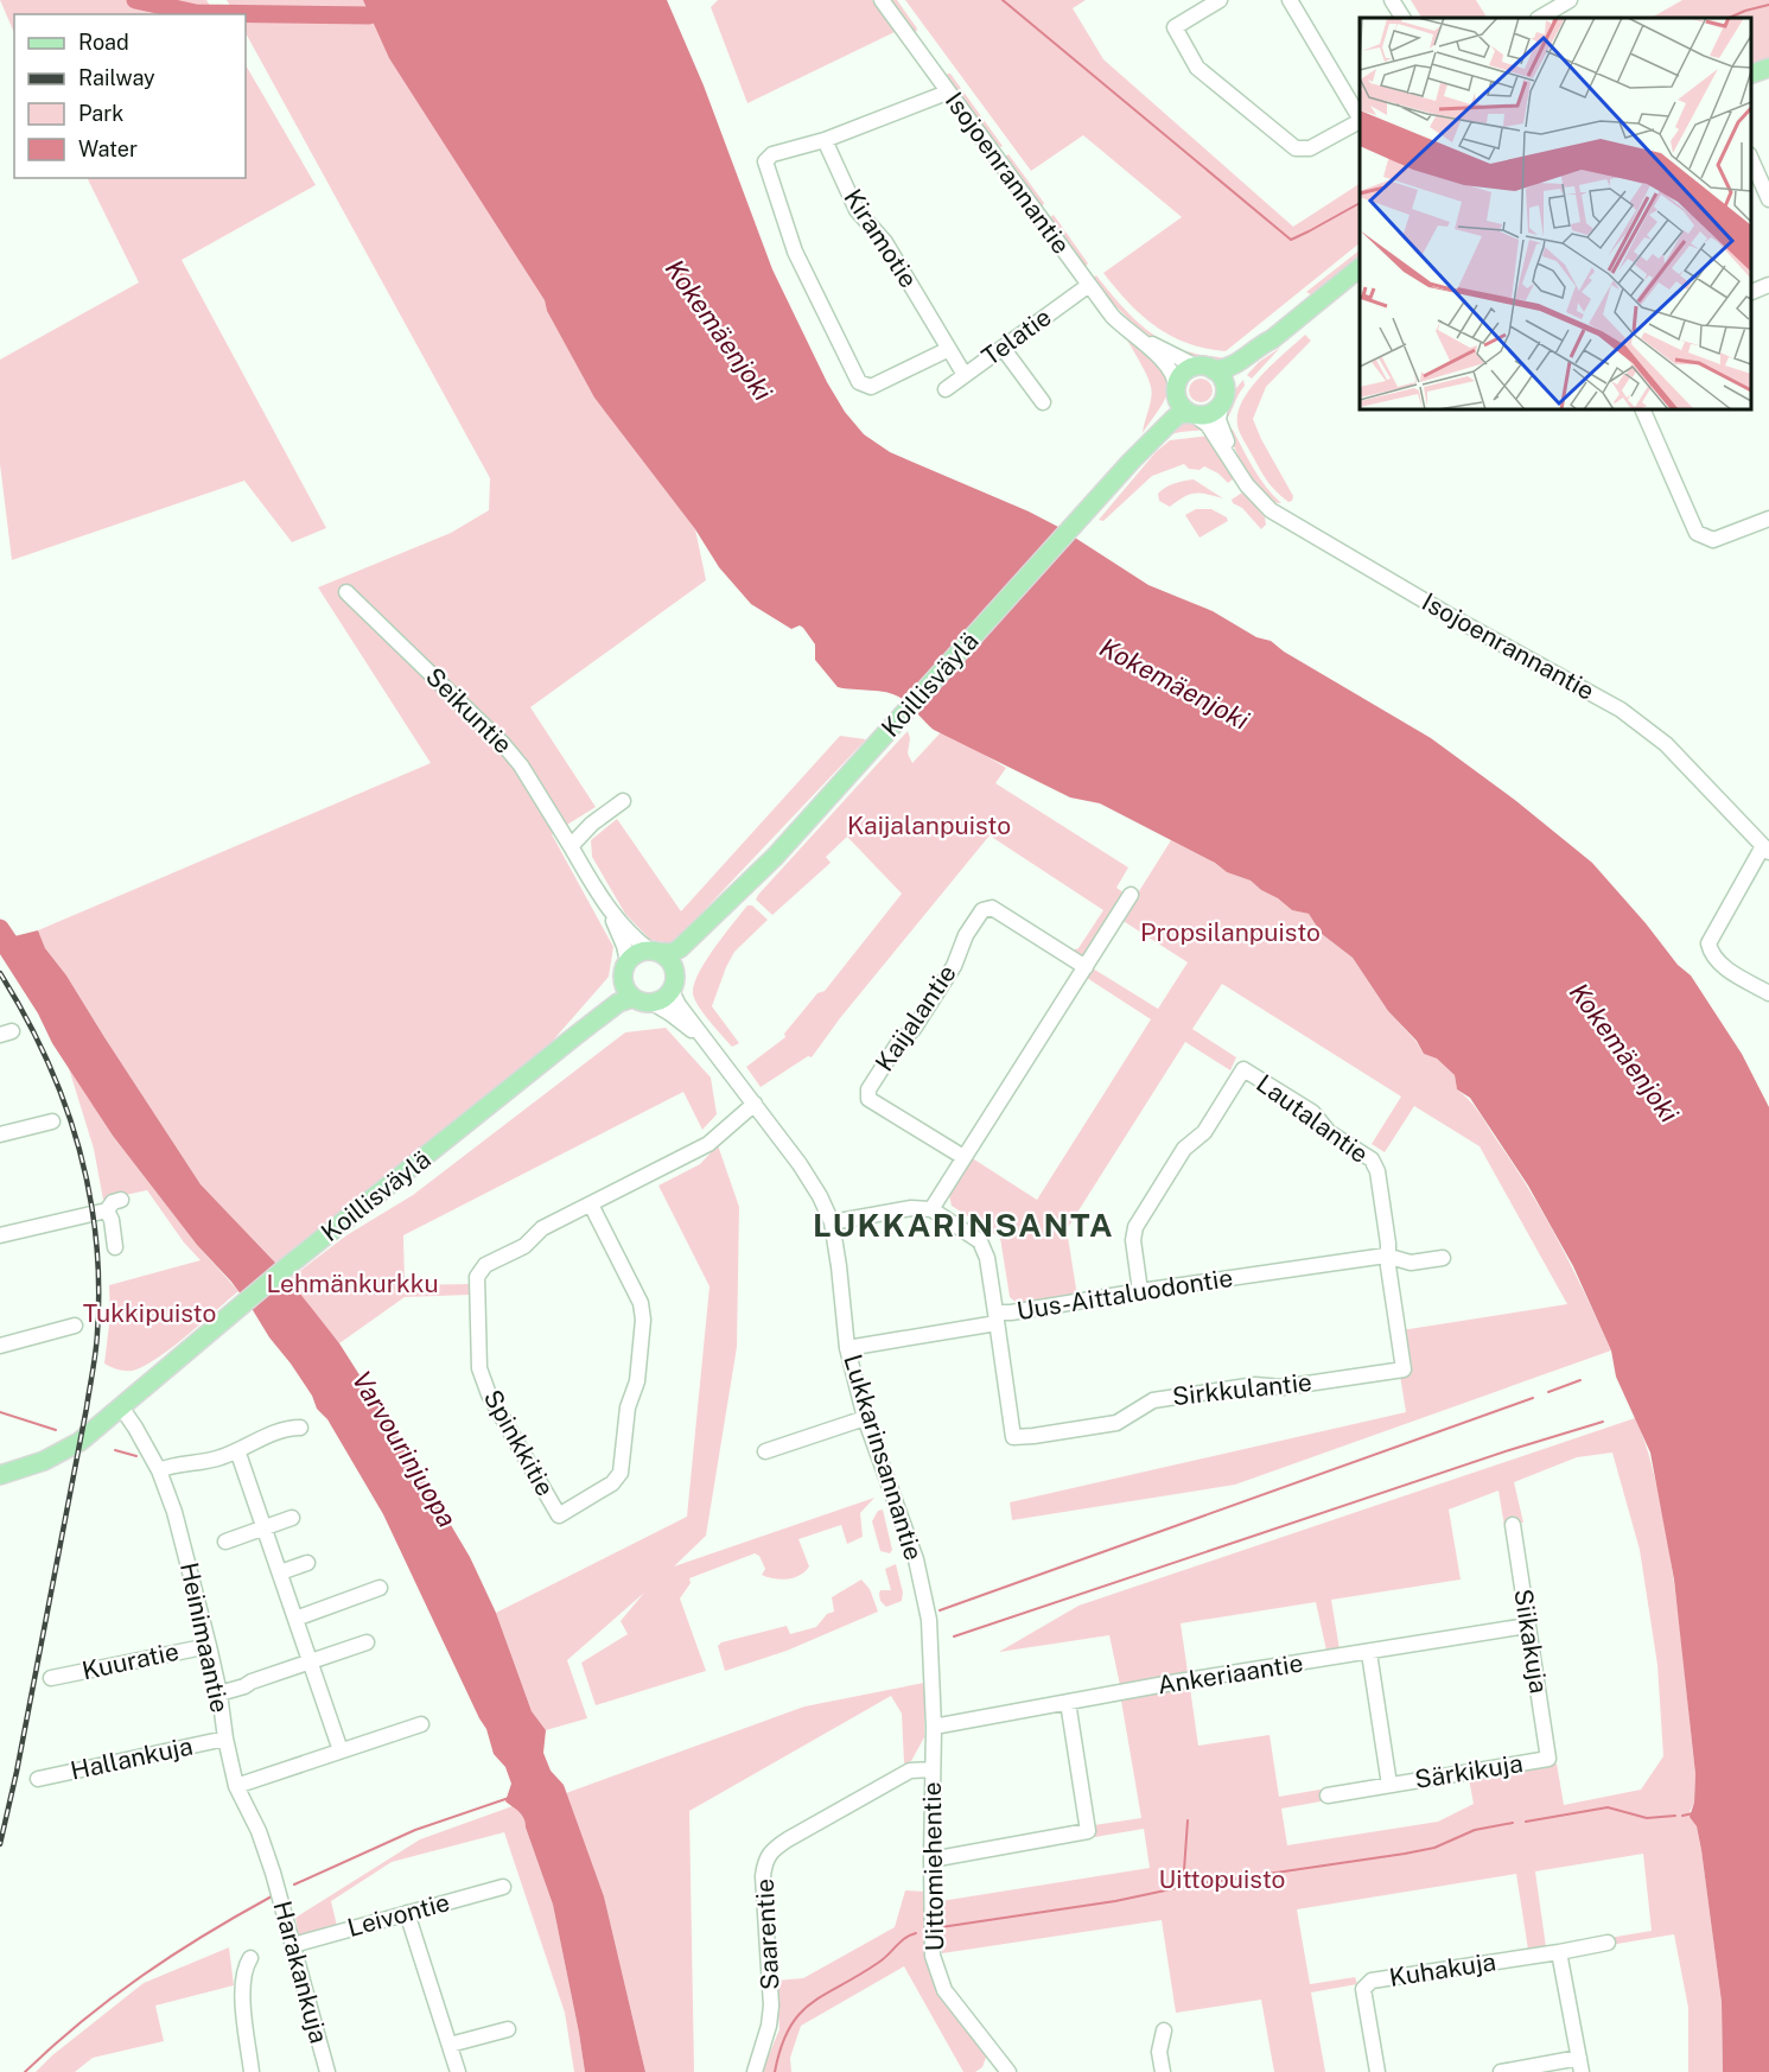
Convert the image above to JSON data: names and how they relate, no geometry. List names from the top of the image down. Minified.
{"streets":{"main road":["Koillisväylä"],"street":["Isojoenrannantie","Kiramotie","Telatie","Seikuntie","Kaijalantie","Lautalantie","Uus-Aittaluodontie","Sirkkulantie","Spinkkitie","Lukkarinsannantie","Heinimaantie","Siikakuja","Kuuratie","Ankeriaantie","Hallankuja","Särkikuja","Uittomiehentie","Leivontie","Saarentie","Kuhakuja","Harakankuja"]},"crossings":[["Isojoenrannantie","Telatie"],["Isojoenrannantie","Koillisväylä"],["Kiramotie","Telatie"],["Koillisväylä","Seikuntie"],["Koillisväylä","Lukkarinsannantie"],["Koillisväylä","Heinimaantie"],["Seikuntie","Lukkarinsannantie"],["Lautalantie","Uus-Aittaluodontie"],["Lautalantie","Sirkkulantie"],["Uus-Aittaluodontie","Sirkkulantie"],["Spinkkitie","Lukkarinsannantie"],["Lukkarinsannantie","Uittomiehentie"],["Heinimaantie","Kuuratie"],["Heinimaantie","Hallankuja"],["Heinimaantie","Harakankuja"],["Siikakuja","Ankeriaantie"],["Siikakuja","Särkikuja"],["Ankeriaantie","Särkikuja"],["Ankeriaantie","Uittomiehentie"],["Uittomiehentie","Saarentie"],["Leivontie","Harakankuja"]],"districts":["LUKKARINSANTA"],"water":["Kokemäenjoki","Varvourinjuopa"],"parks":["Kaijalanpuisto","Propsilanpuisto","Lehmänkurkku","Tukkipuisto","Uittopuisto"],"legend":["Road","Railway","Park","Water"]}
